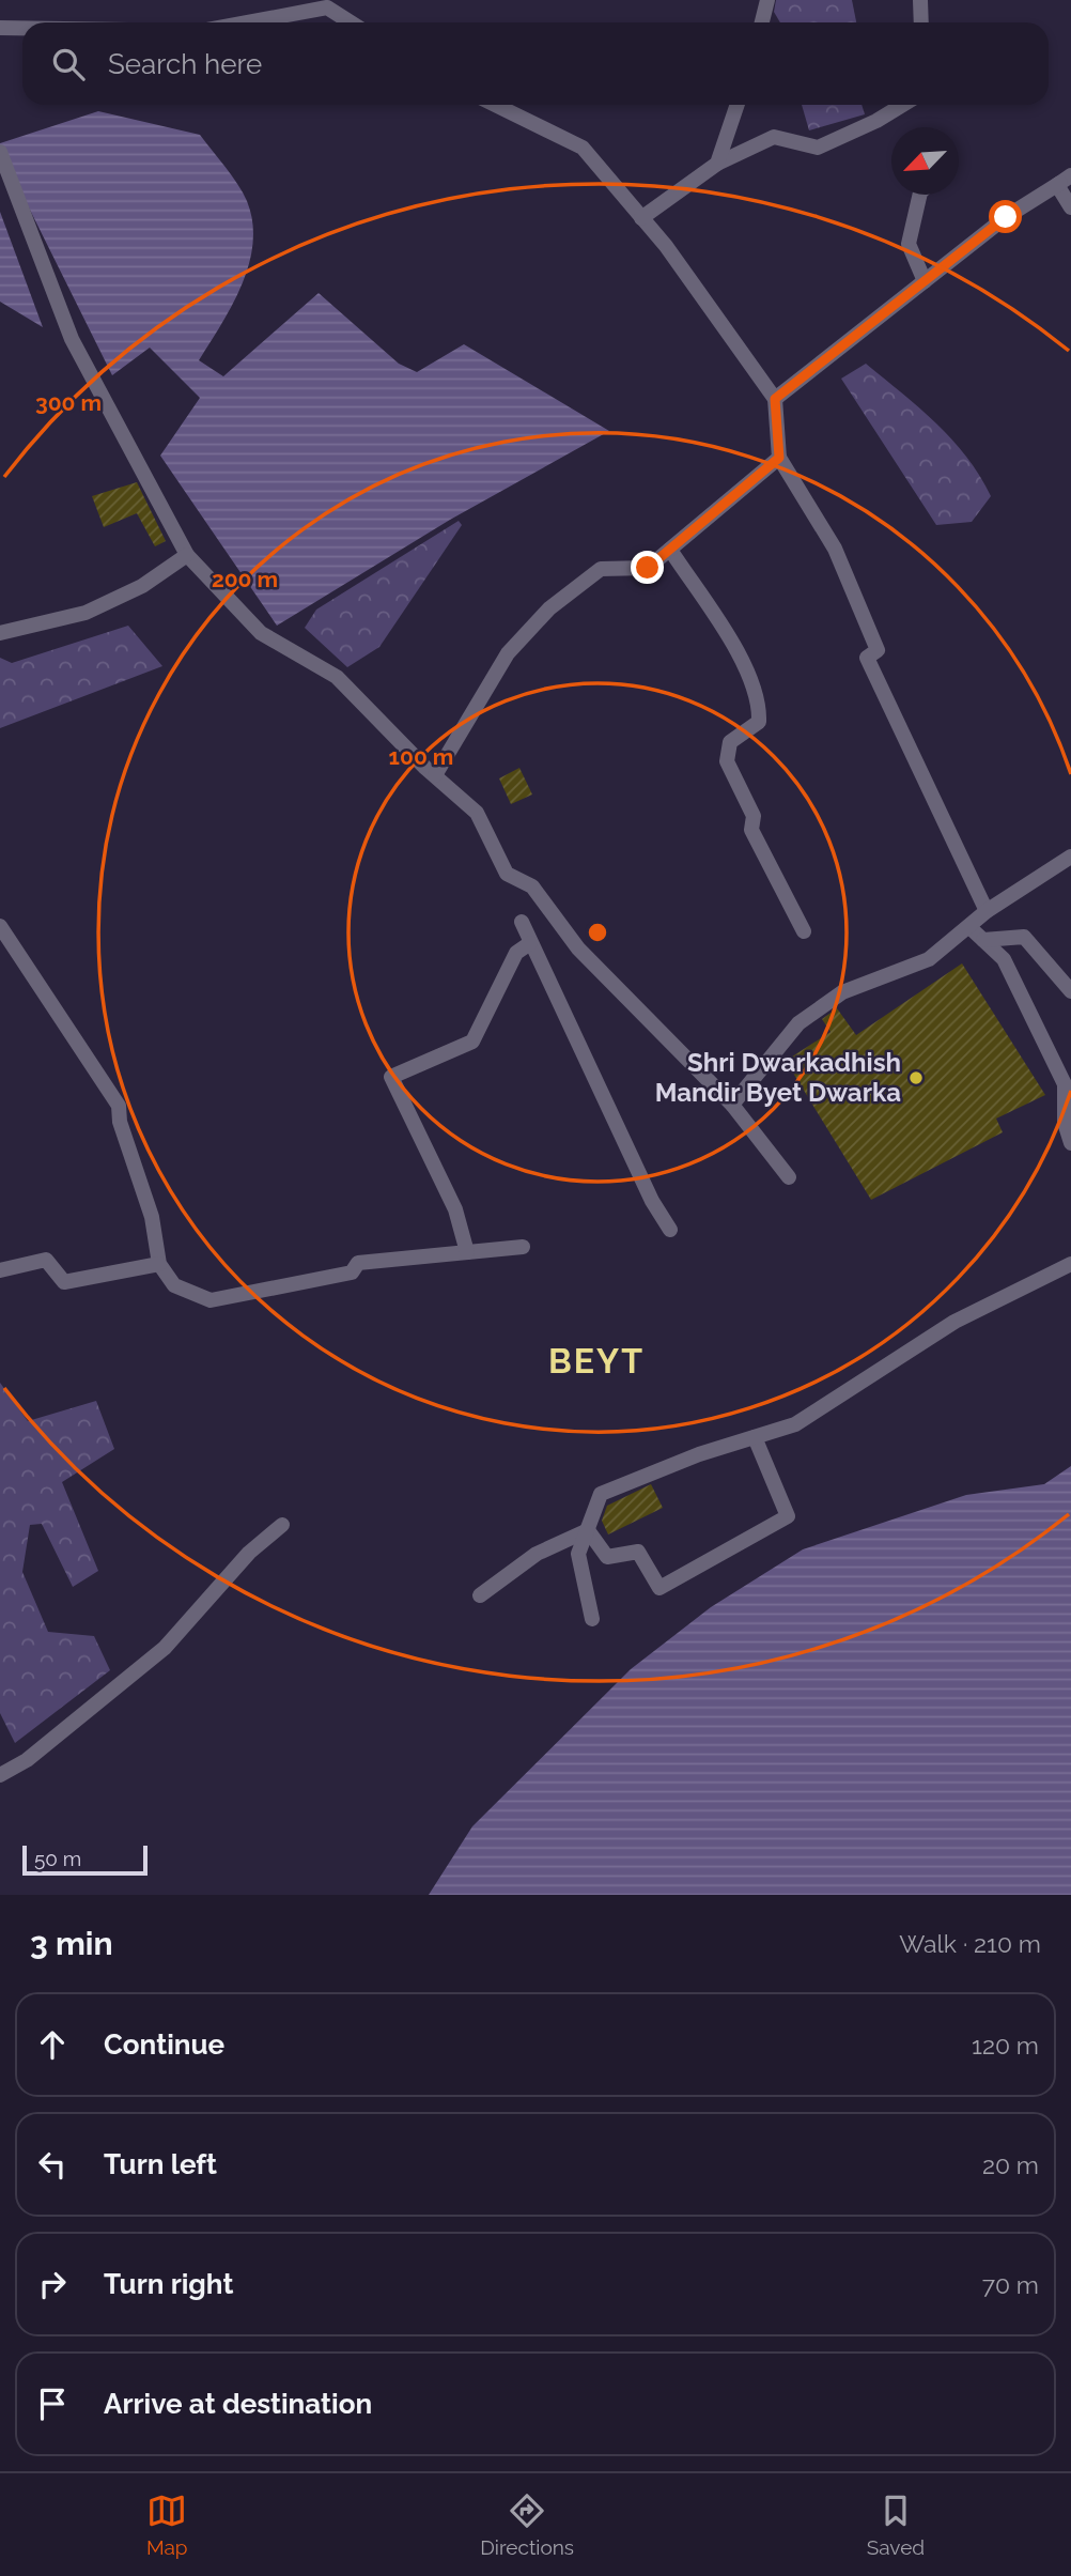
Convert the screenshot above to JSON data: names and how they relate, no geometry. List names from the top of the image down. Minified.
{"districts":["BEYT"],"places":["Shri Dwarkadhish Mandir Byet Dwarka"],"scale_bar":"50 m","north":"bottom left","page":{"search":"Search here","scale":"50 m","heading":["3 min","Walk · 210 m"],"list":[["Continue","120 m"],["Turn left","20 m"],["Turn right","70 m"],"Arrive at destination"],"nav":["Map","Directions","Saved"]},"rings":["300 m","200 m","100 m"]}
